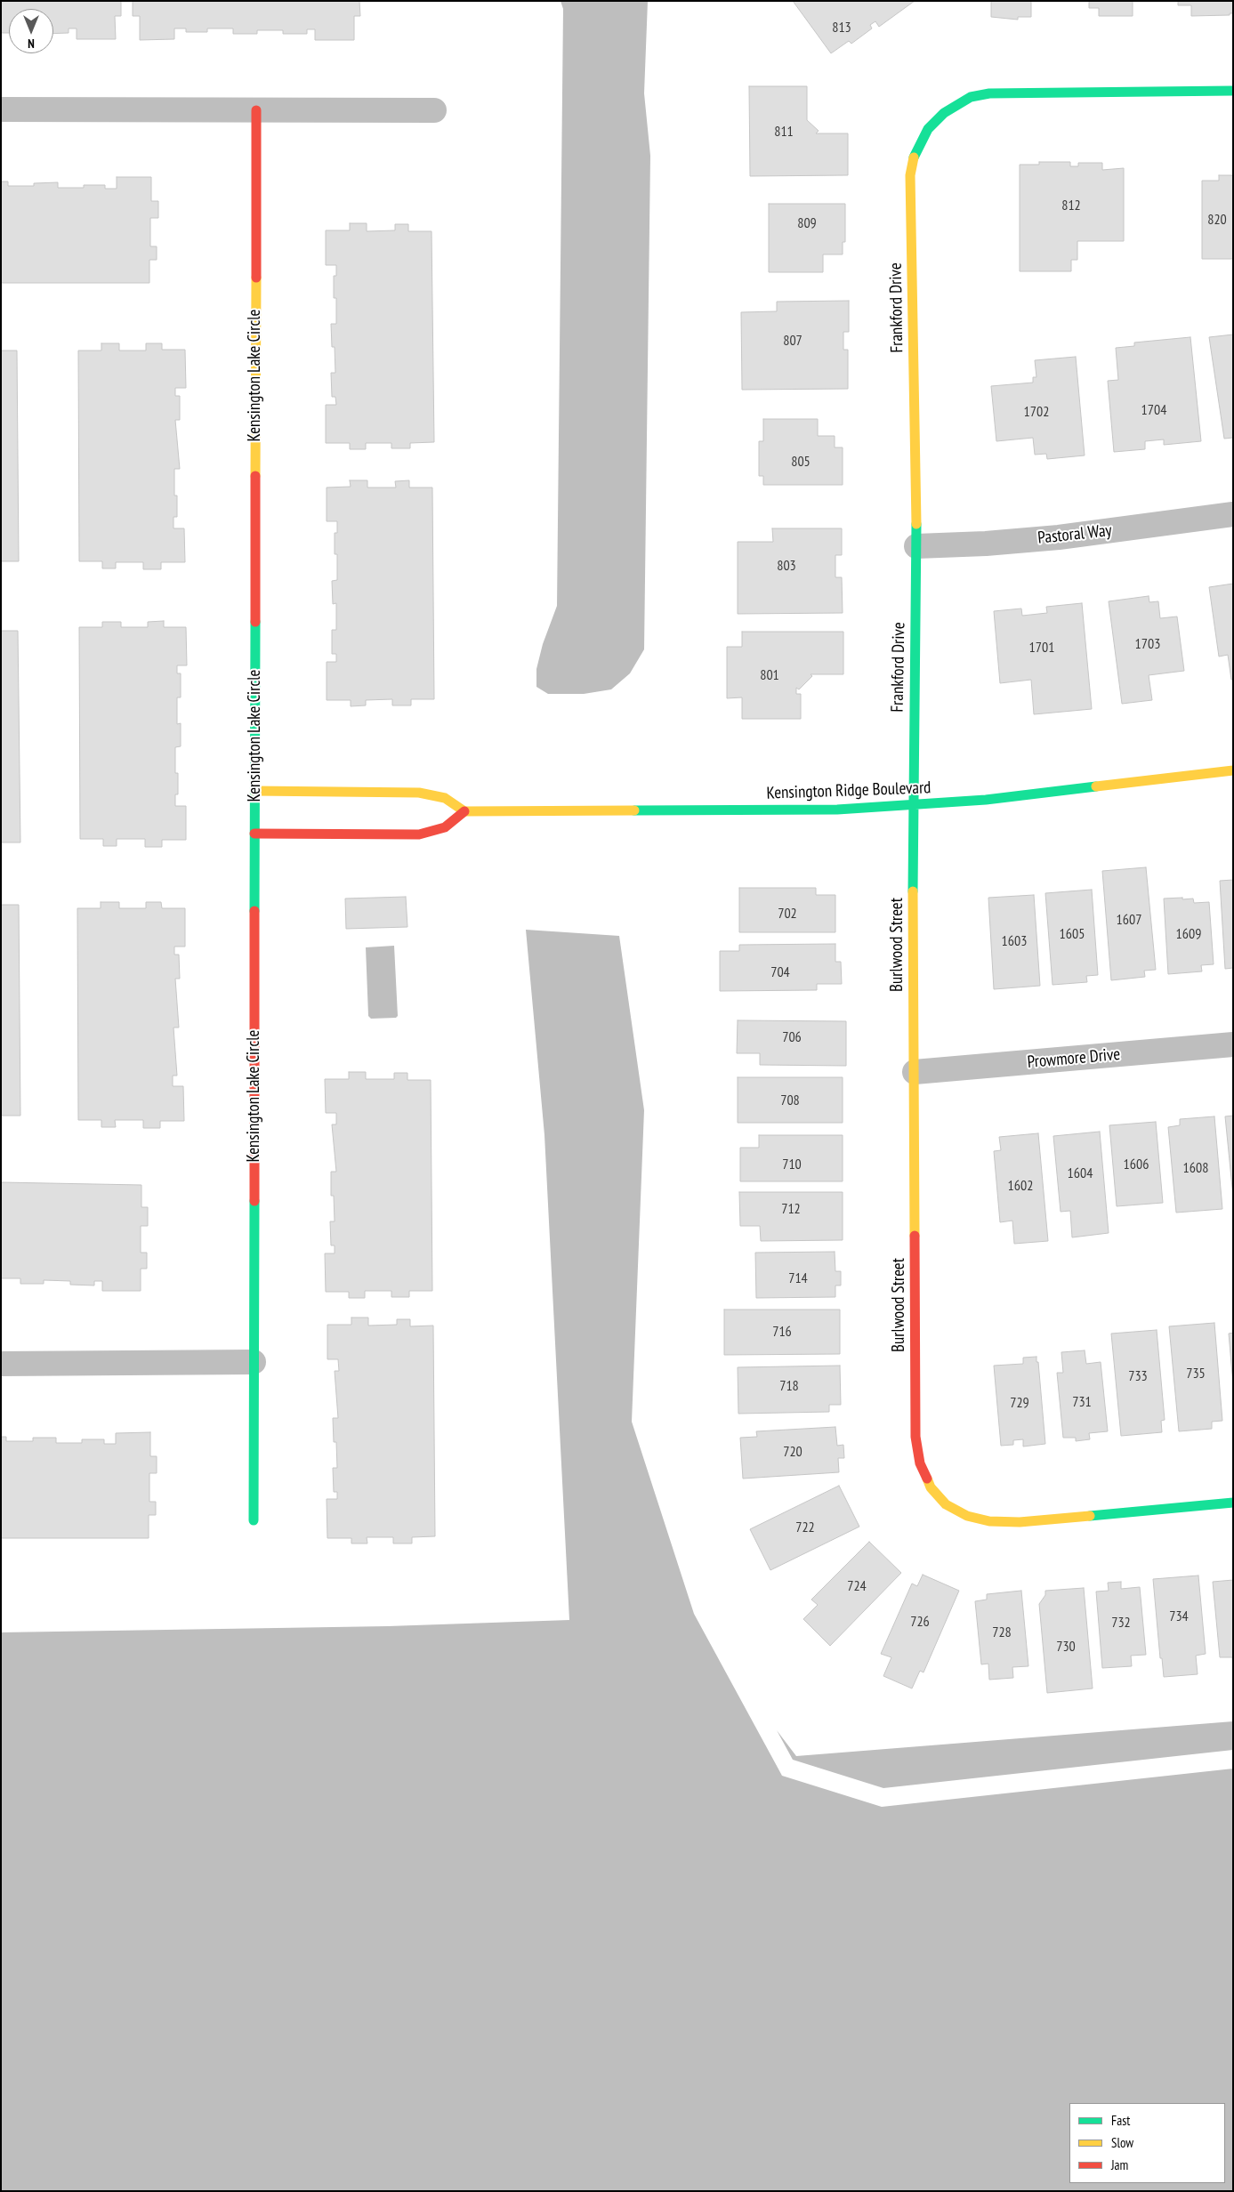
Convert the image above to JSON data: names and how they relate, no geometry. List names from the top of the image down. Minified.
{"streets":{"street":["Frankford Drive","Kensington Lake Circle","Pastoral Way","Kensington Ridge Boulevard","Burlwood Street","Prowmore Drive"]},"crossings":[["Frankford Drive","Pastoral Way"],["Frankford Drive","Kensington Ridge Boulevard"],["Frankford Drive","Burlwood Street"],["Kensington Ridge Boulevard","Burlwood Street"],["Burlwood Street","Prowmore Drive"]],"house_numbers":["813","811","812","820","809","807","1704","1702","805","803","1703","1701","801","702","1607","1605","1609","1603","704","706","708","710","1606","1608","1604","1602","712","714","716","735","733","718","731","729","720","722","724","734","726","732","728","730"],"legend":["Fast","Slow","Jam"],"north":"bottom"}
